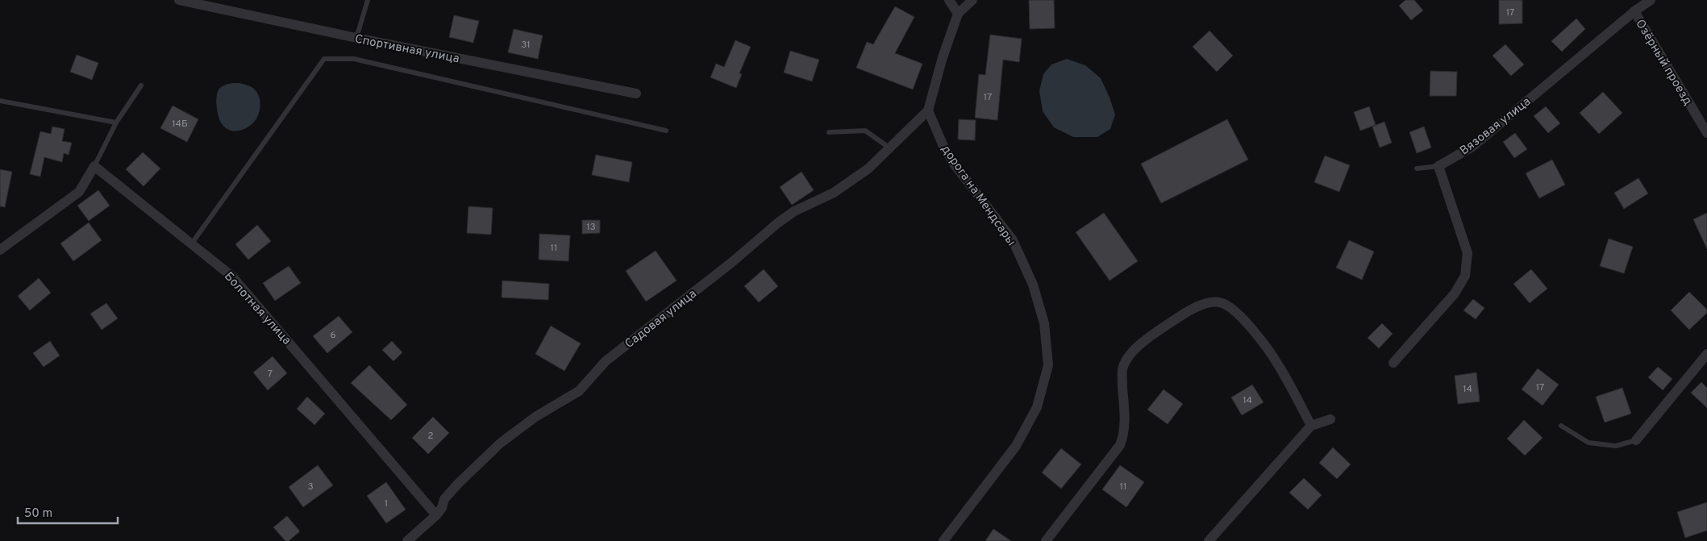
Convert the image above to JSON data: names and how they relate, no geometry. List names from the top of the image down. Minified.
{"streets":{"street":["Спортивная улица","Озёрный проезд","Вязовая улица","дорога на Мендсары","Болотная улица","Садовая улица"]},"crossings":[["Озёрный проезд","Вязовая улица"],["дорога на Мендсары","Садовая улица"],["Болотная улица","Садовая улица"]],"house_numbers":["17","31","17","14Б","13","11","6","7","17","14","14","2","3","11","1"],"scale_bar":"50 m"}
